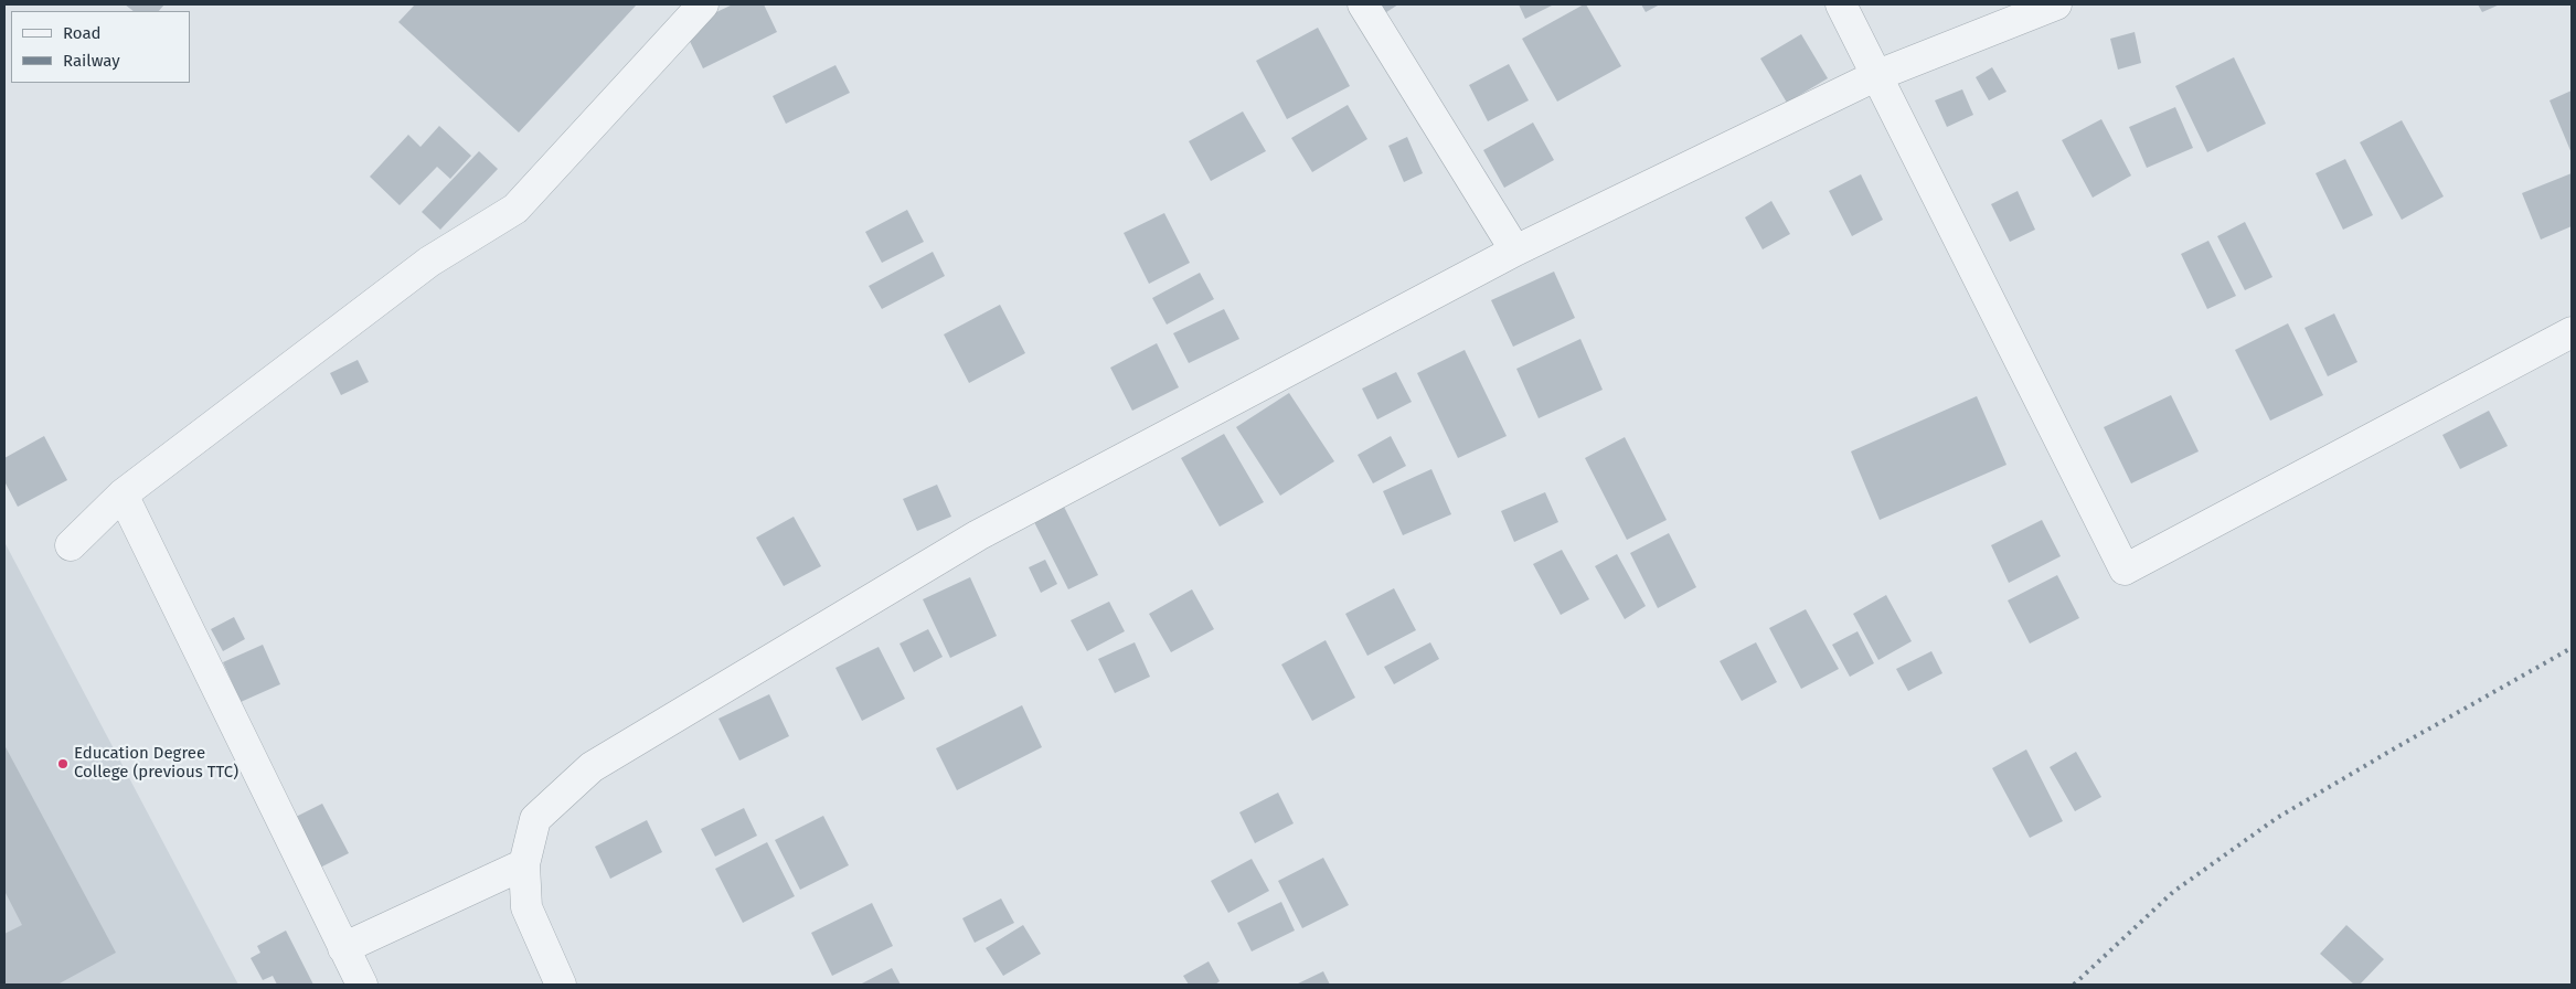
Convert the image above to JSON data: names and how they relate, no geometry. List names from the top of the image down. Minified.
{"places":["Education Degree College (previous TTC)"],"legend":["Road","Railway"]}
